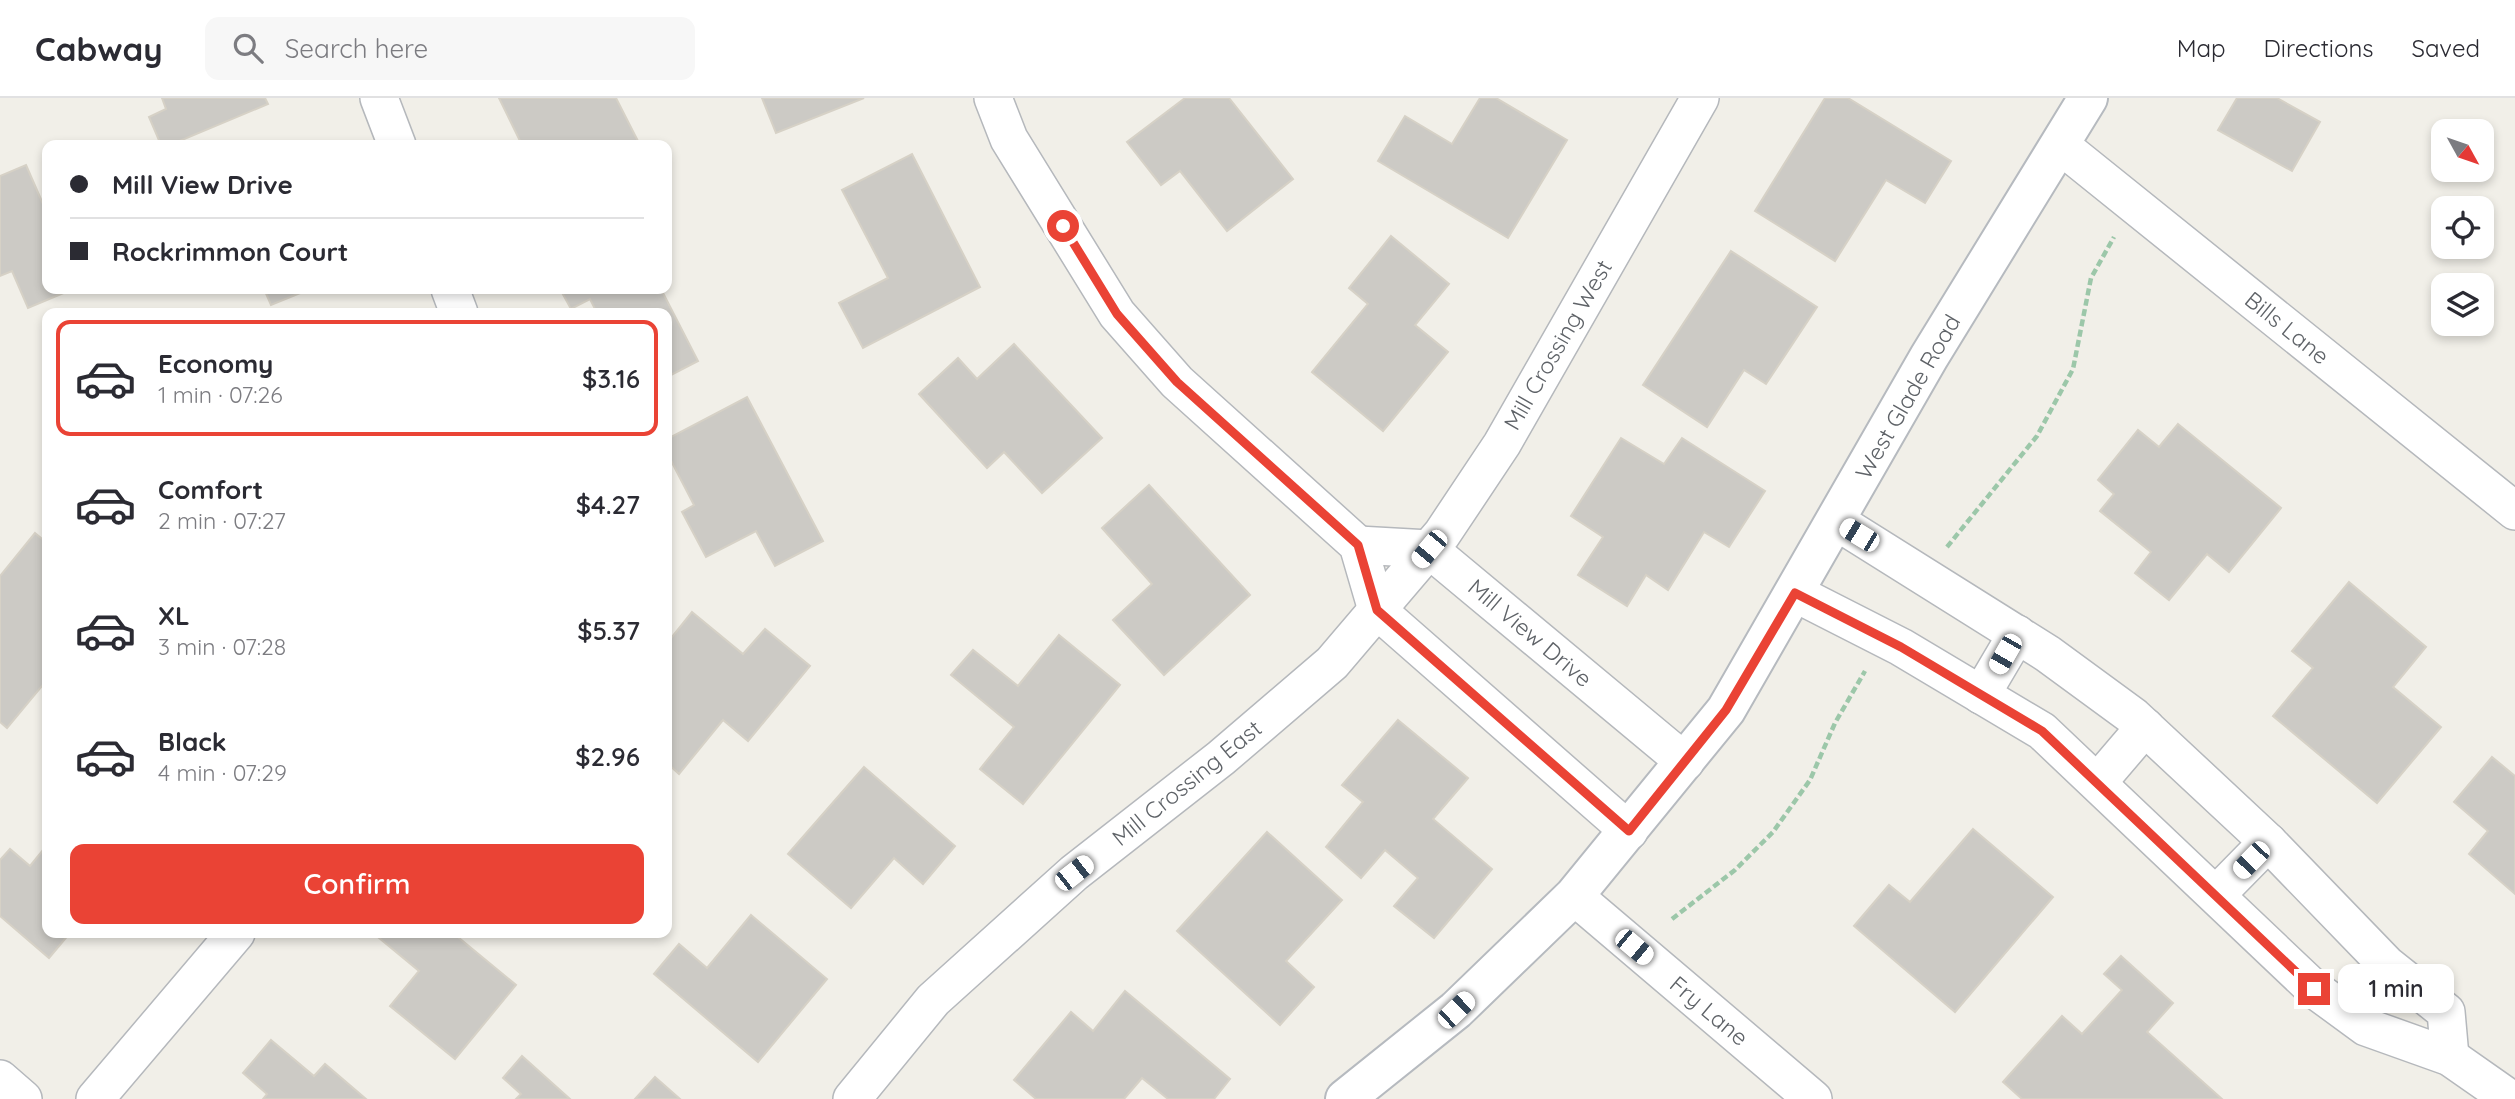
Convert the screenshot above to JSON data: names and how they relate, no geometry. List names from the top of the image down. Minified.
{"streets":{"main road":["West Glade Road"],"street":["Bills Lane","Mill Crossing West","Mill View Drive","Mill Crossing East","Fry Lane"]},"crossings":[["Bills Lane","West Glade Road"],["Mill Crossing West","Mill View Drive"],["Mill Crossing West","Mill Crossing East"],["West Glade Road","Mill View Drive"],["West Glade Road","Fry Lane"]],"north":"bottom right","page":{"header":"Cabway","search":"Search here","nav":["Map","Directions","Saved"],"banner":["Mill View Drive","Rockrimmon Court"],"list":[{"name":"Economy","note":"1 min · 07:26","value":"$3.16"},{"name":"Comfort","note":"2 min · 07:27","value":"$4.27"},{"name":"XL","note":"3 min · 07:28","value":"$5.37"},{"name":"Black","note":"4 min · 07:29","value":"$2.96"}],"buttons":"Confirm","bubble":"1 min"}}
